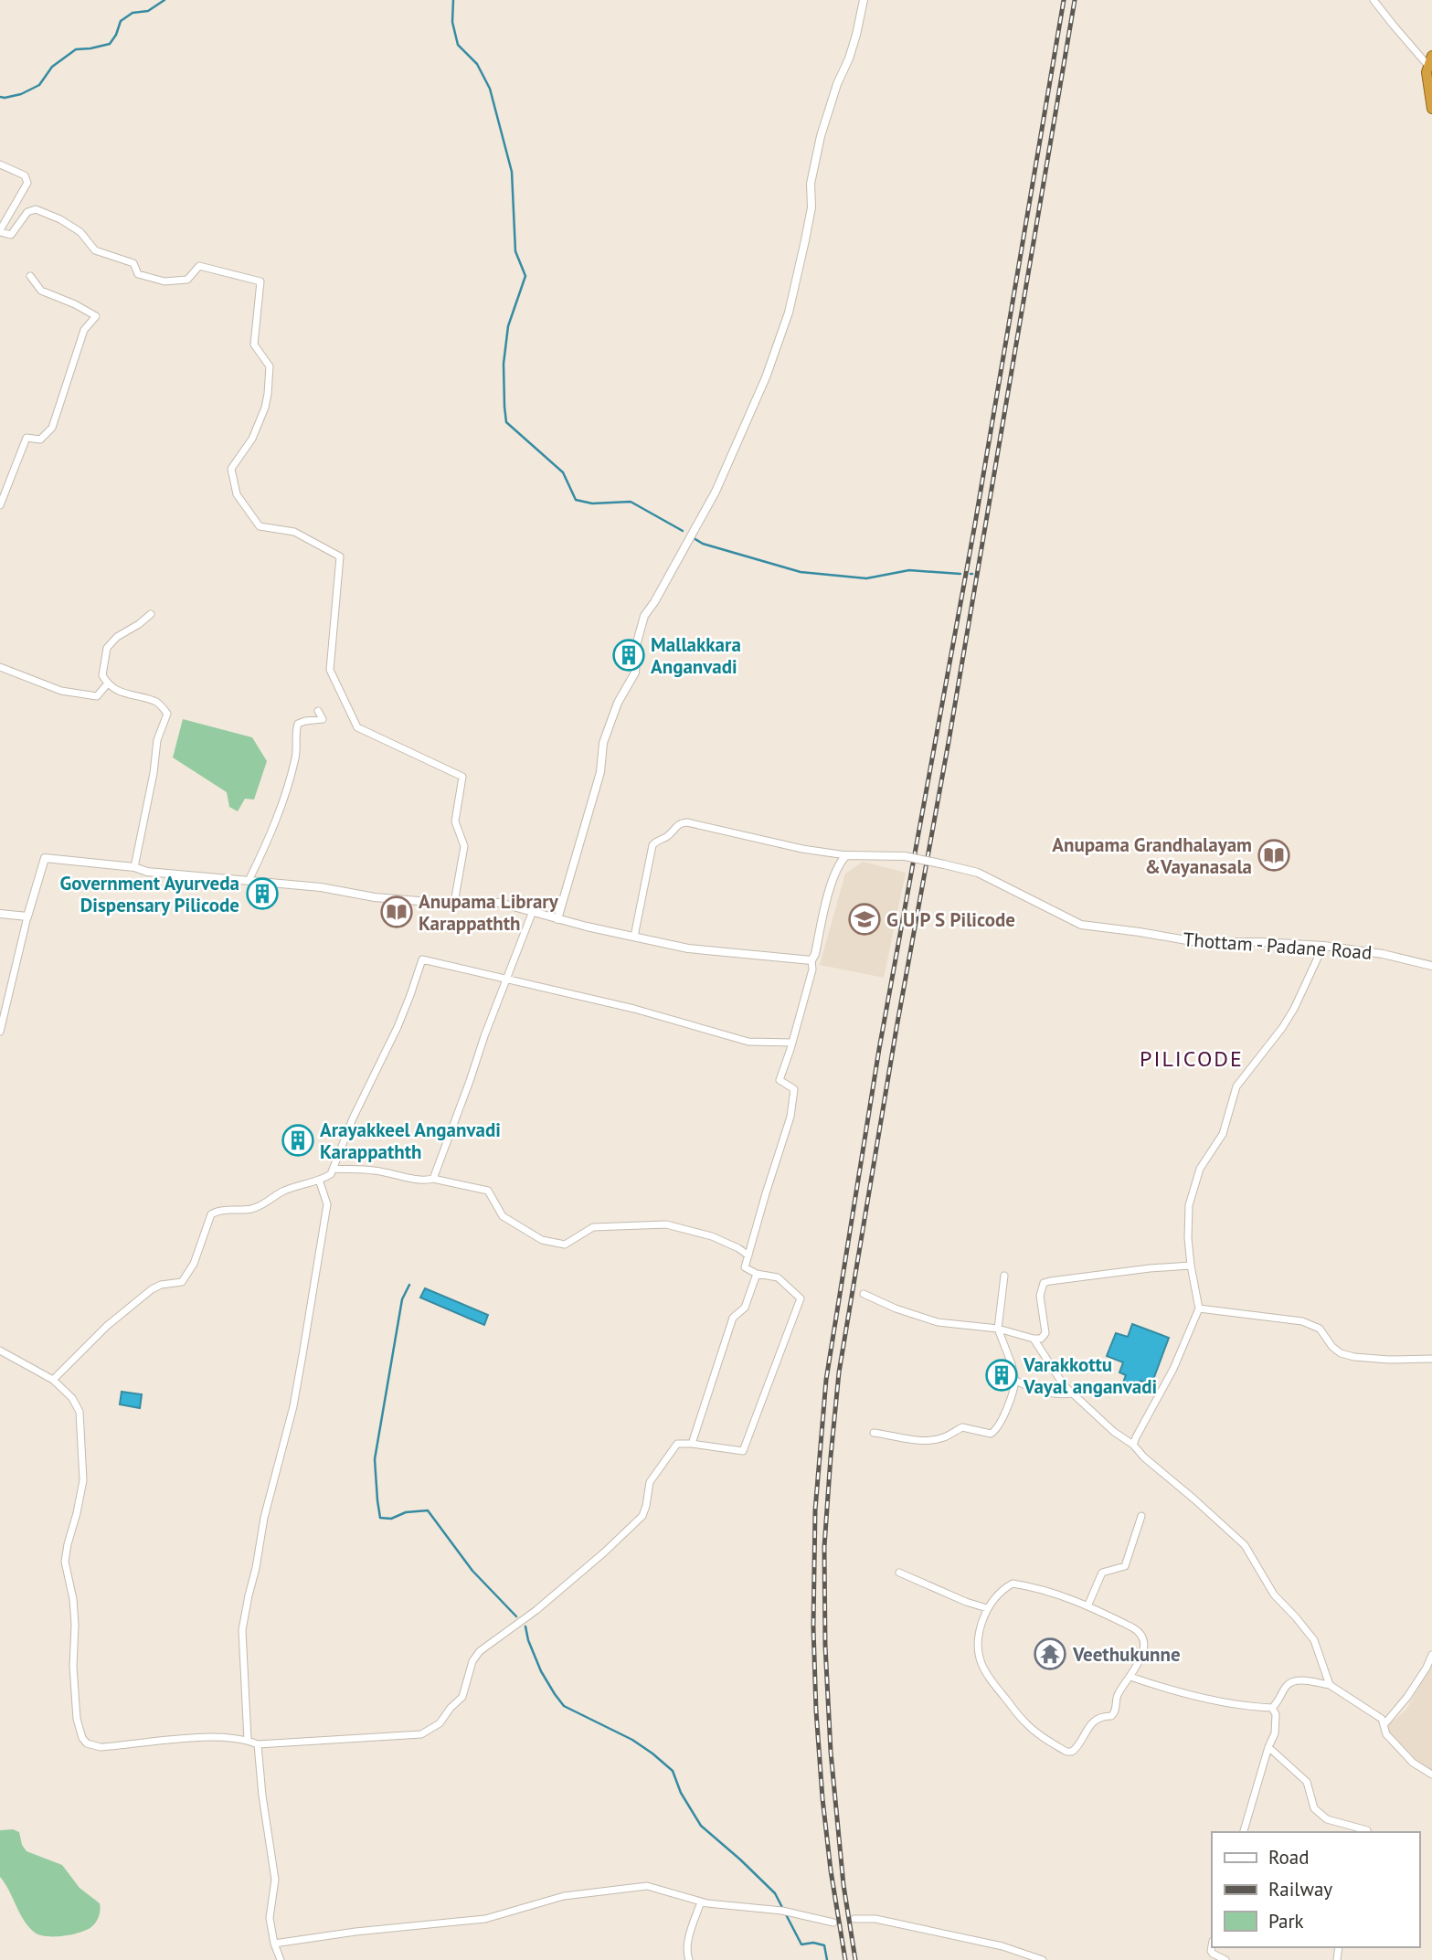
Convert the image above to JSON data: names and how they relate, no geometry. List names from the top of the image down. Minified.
{"streets":{"street":["Thottam - Padane Road"]},"districts":["PILICODE"],"places":{"building":["Mallakkara Anganvadi","Government Ayurveda Dispensary Pilicode","Arayakkeel Anganvadi Karappathth","Varakkottu Vayal anganvadi"],"library":["Anupama Grandhalayam &Vayanasala","Anupama Library Karappathth"],"school or university":["G U P S Pilicode"],"temple":["Veethukunne"]},"legend":["Road","Railway","Park"]}
